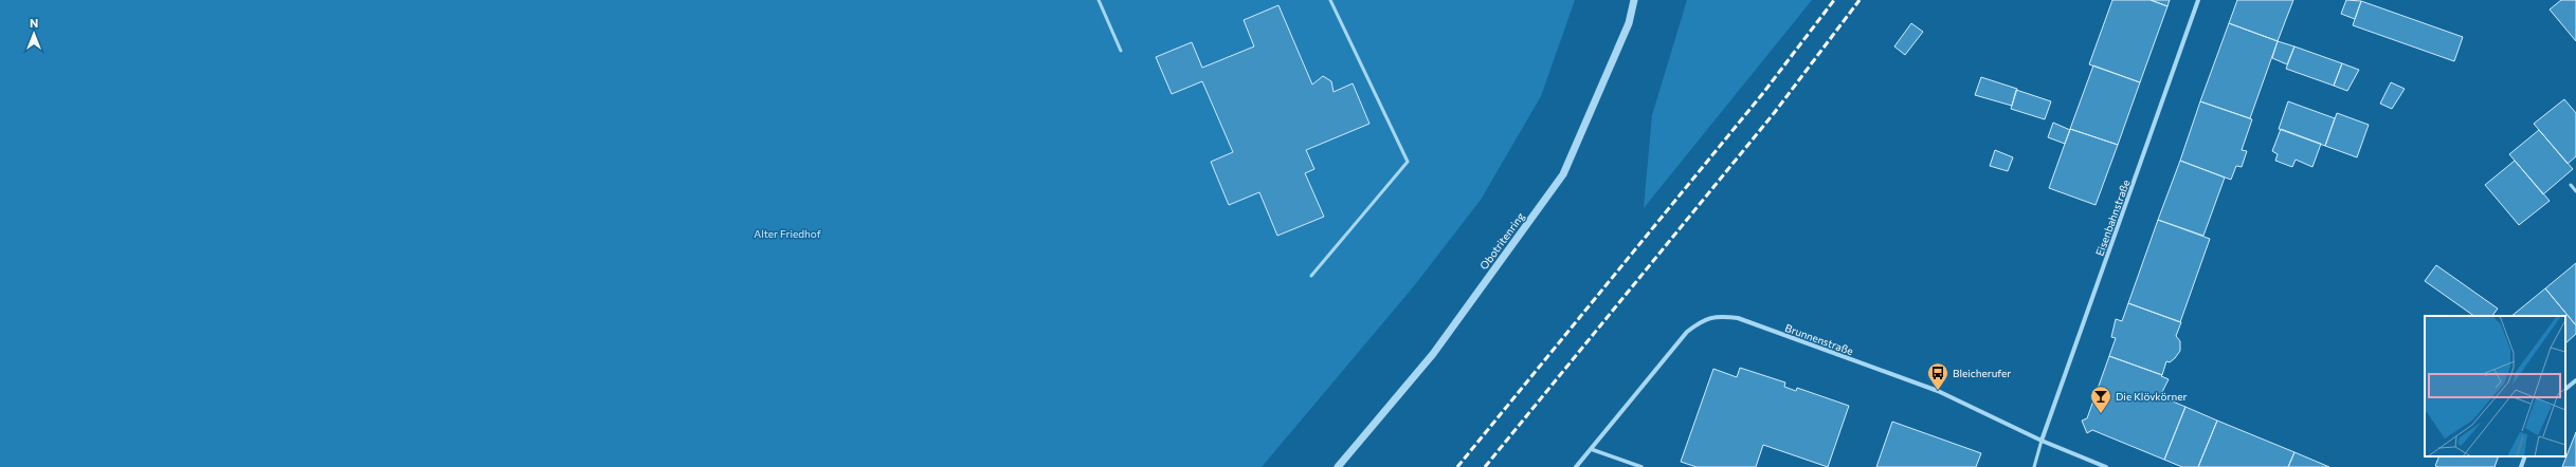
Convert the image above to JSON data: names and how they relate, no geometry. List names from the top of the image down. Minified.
{"streets":{"street":["Eisenbahnstraße","Obotritenring","Brunnenstraße"]},"crossings":[["Eisenbahnstraße","Brunnenstraße"]],"parks":["Alter Friedhof"],"places":{"bus stop":["Bleicherufer"],"bar":["Die Klövkörner"]},"north":"top"}
